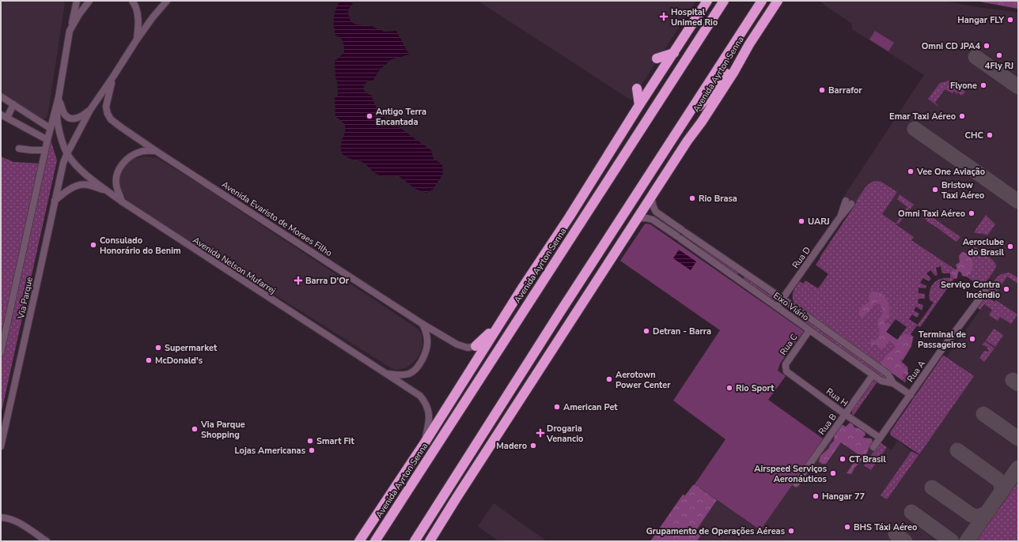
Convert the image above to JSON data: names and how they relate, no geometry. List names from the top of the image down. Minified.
{"streets":{"highway":["Avenida Ayrton Senna"],"street":["Avenida Evaristo de Moraes Filho","Rua D","Avenida Nelson Mufarrej","Via Parque","Eixo Viário","Rua C","Rua A","Rua H","Rua B"]},"crossings":[["Avenida Ayrton Senna","Avenida Nelson Mufarrej"],["Avenida Ayrton Senna","Eixo Viário"],["Avenida Evaristo de Moraes Filho","Via Parque"],["Rua D","Eixo Viário"],["Avenida Nelson Mufarrej","Via Parque"],["Eixo Viário","Rua C"],["Eixo Viário","Rua A"],["Eixo Viário","Rua B"],["Rua C","Rua H"],["Rua A","Rua H"],["Rua H","Rua B"]],"places":{"health":["Hospital Unimed Rio","Barra D'Or","Drogaria Venancio"],"other":["Hangar FLY","Omni CD JPA4","4Fly RJ","Flyone","Barrafor","Antigo Terra Encantada","Emar Taxi Aéreo","CHC","Vee One Aviação","Bristow Taxi Aéreo","Rio Brasa","Omni Taxi Aéreo","UARJ","Consulado Honorário do Benim","Aeroclube do Brasil","Serviço Contra Incêndio","Detran - Barra","Terminal de Passageiros","Supermarket","McDonald's","Aerotown Power Center","Rio Sport","American Pet","Via Parque Shopping","Smart Fit","Madero","Lojas Americanas","CT Brasil","Airspeed Serviços Aeronáuticos","Hangar 77","BHS Táxi Aéreo","Grupamento de Operações Aéreas"]}}
